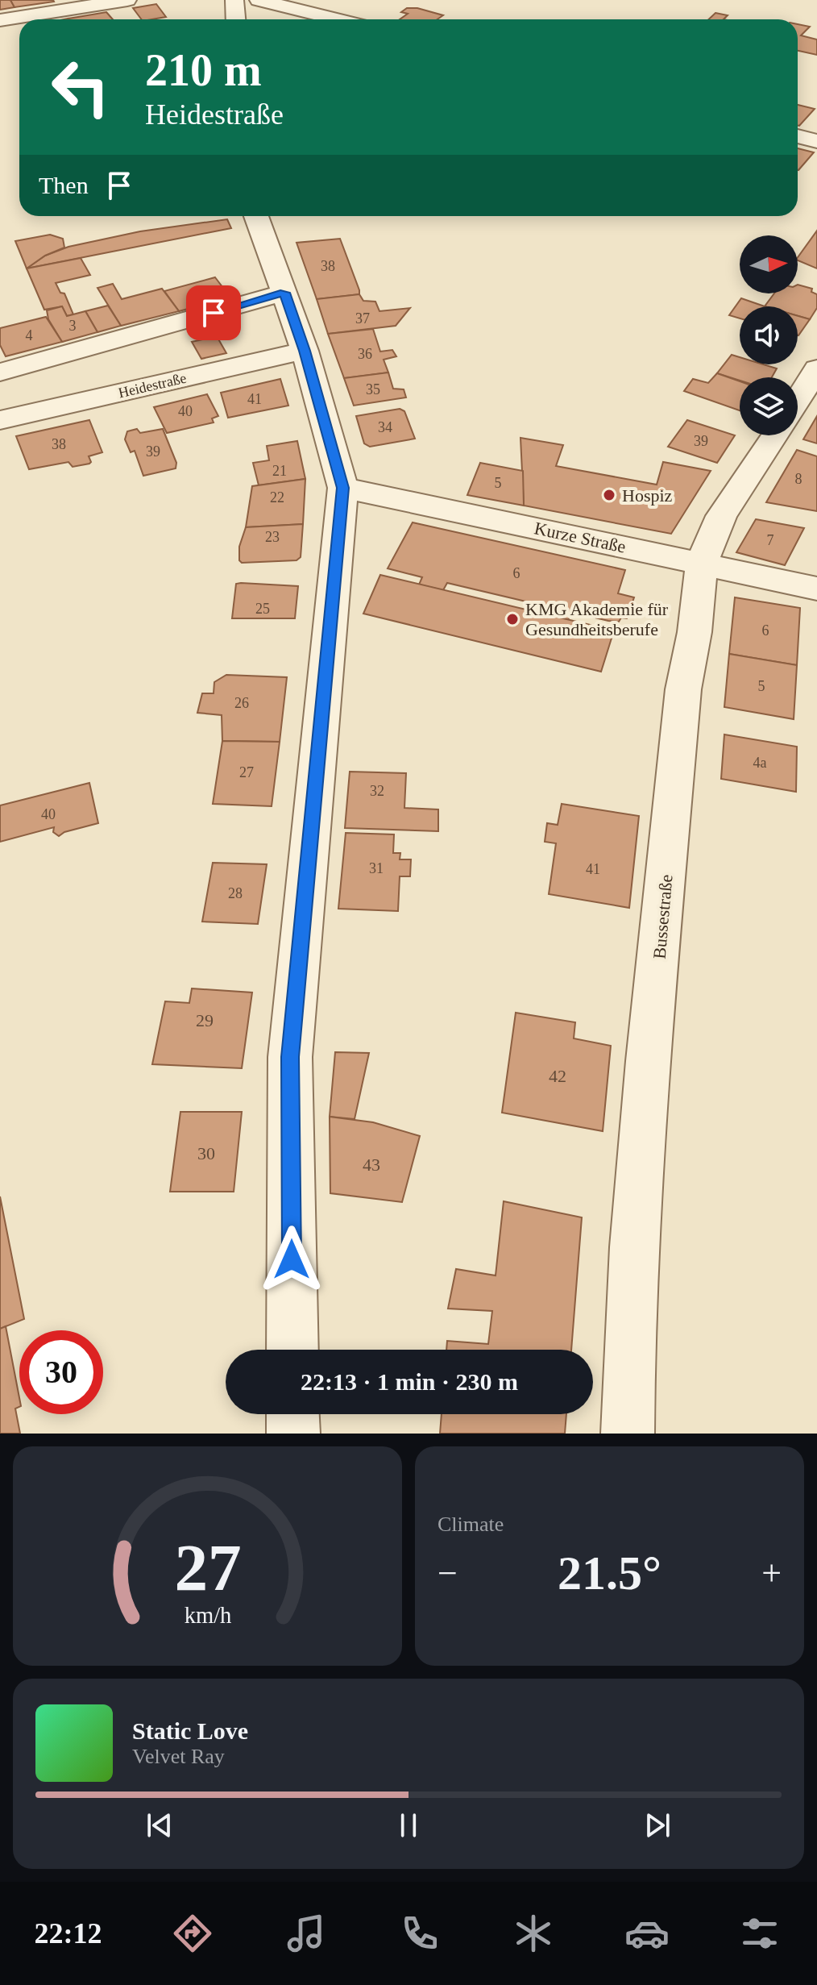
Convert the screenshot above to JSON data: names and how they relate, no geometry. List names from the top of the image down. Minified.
{"streets":{"street":["Heidestraße","Kurze Straße","Bussestraße"]},"crossings":[["Kurze Straße","Bussestraße"]],"places":["Hospiz","KMG Akademie für Gesundheitsberufe"],"house_numbers":["38","37","3","4","36","35","41","40","34","39","38","39","21","8","5","22","23","7","6","25","6","5","26","4a","27","32","40","31","41","28","29","42","30","43"],"north":"right","page":{"turn":["210 m","Heidestraße"],"then":"Then","limit":"30","trip":"22:13 · 1 min · 230 m","tile":"Climate","heat":["−","21.5°","+"],"song":["Static Love","Velvet Ray"],"tabs":"22:12","gauge":["27","km/h"]}}
